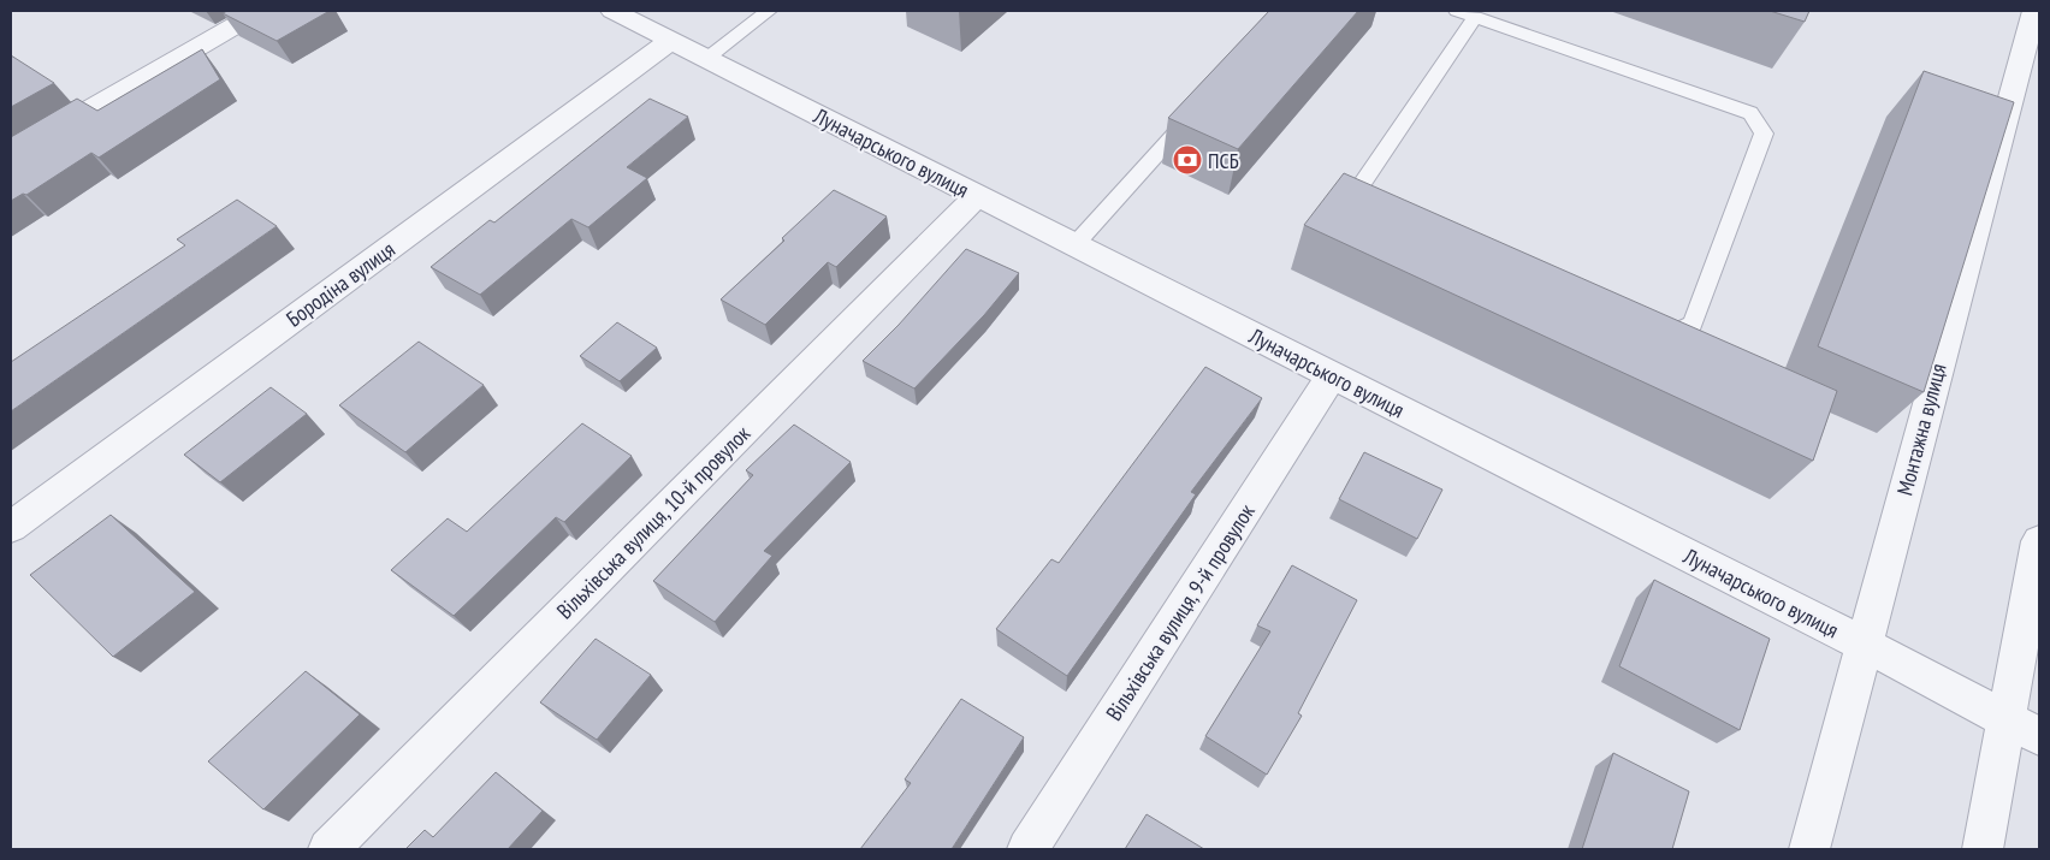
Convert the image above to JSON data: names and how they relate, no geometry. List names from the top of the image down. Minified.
{"streets":{"street":["Луначарського вулиця","Бородіна вулиця","Монтажна вулиця","Вільхівська вулиця, 10-й провулок","Вільхівська вулиця, 9-й провулок"]},"crossings":[["Луначарського вулиця","Бородіна вулиця"],["Луначарського вулиця","Монтажна вулиця"],["Луначарського вулиця","Вільхівська вулиця, 10-й провулок"],["Луначарського вулиця","Вільхівська вулиця, 9-й провулок"]],"places":{"bank":["ПСБ"]}}
